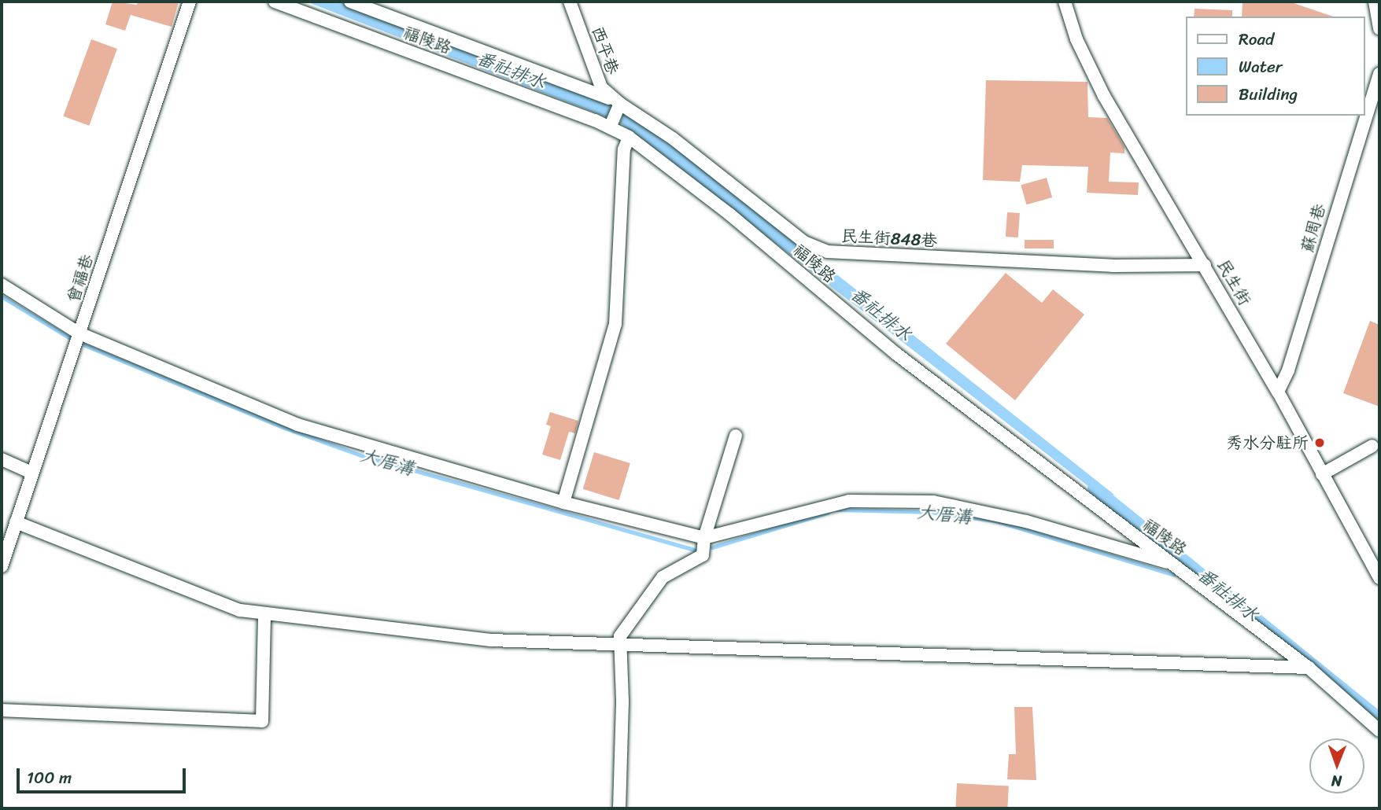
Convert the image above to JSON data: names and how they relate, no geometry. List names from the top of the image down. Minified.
{"streets":{"street":["福陵路","西平巷","蘇周巷","民生街848巷","曾福巷","民生街"]},"crossings":[["西平巷","民生街848巷"],["蘇周巷","民生街"],["民生街848巷","民生街"]],"water":["番社排水","大厝溝"],"places":["秀水分駐所"],"legend":["Road","Water","Building"],"scale_bar":"100 m","north":"bottom"}
